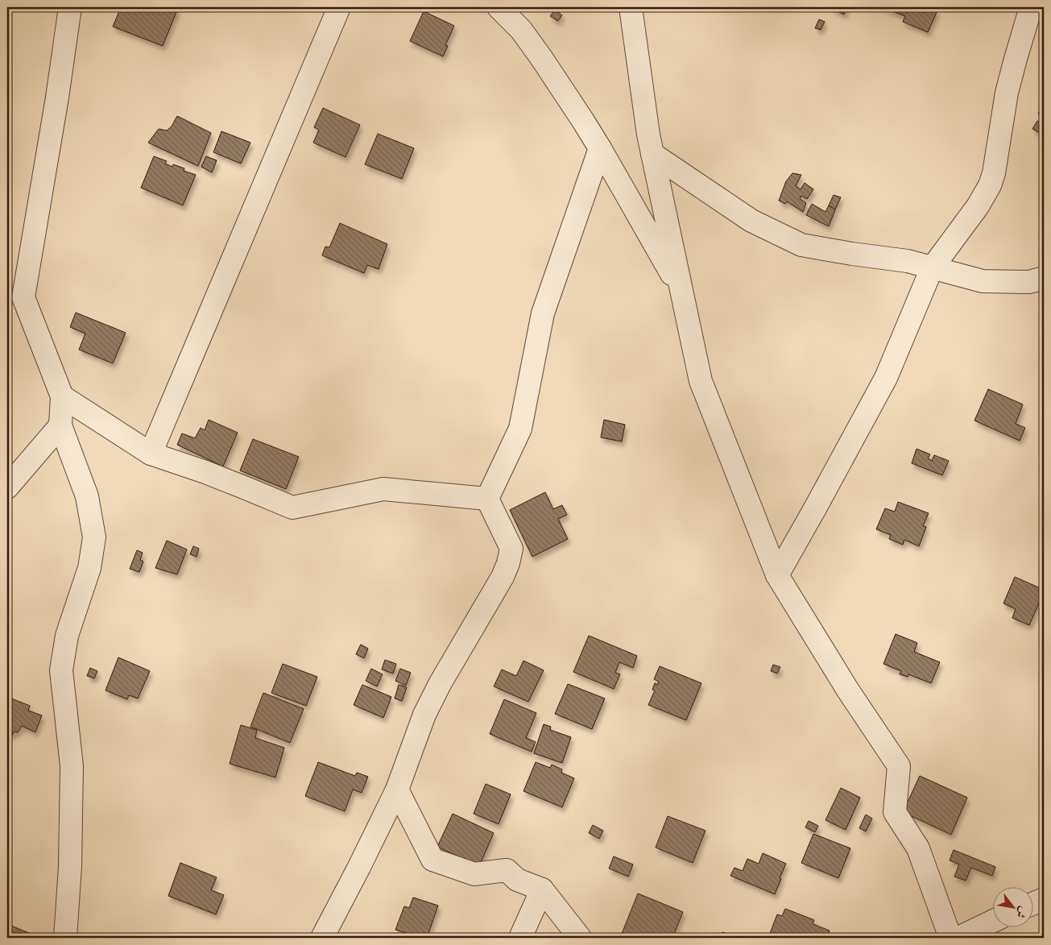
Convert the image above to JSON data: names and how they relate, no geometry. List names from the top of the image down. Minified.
{"north":"bottom right"}
